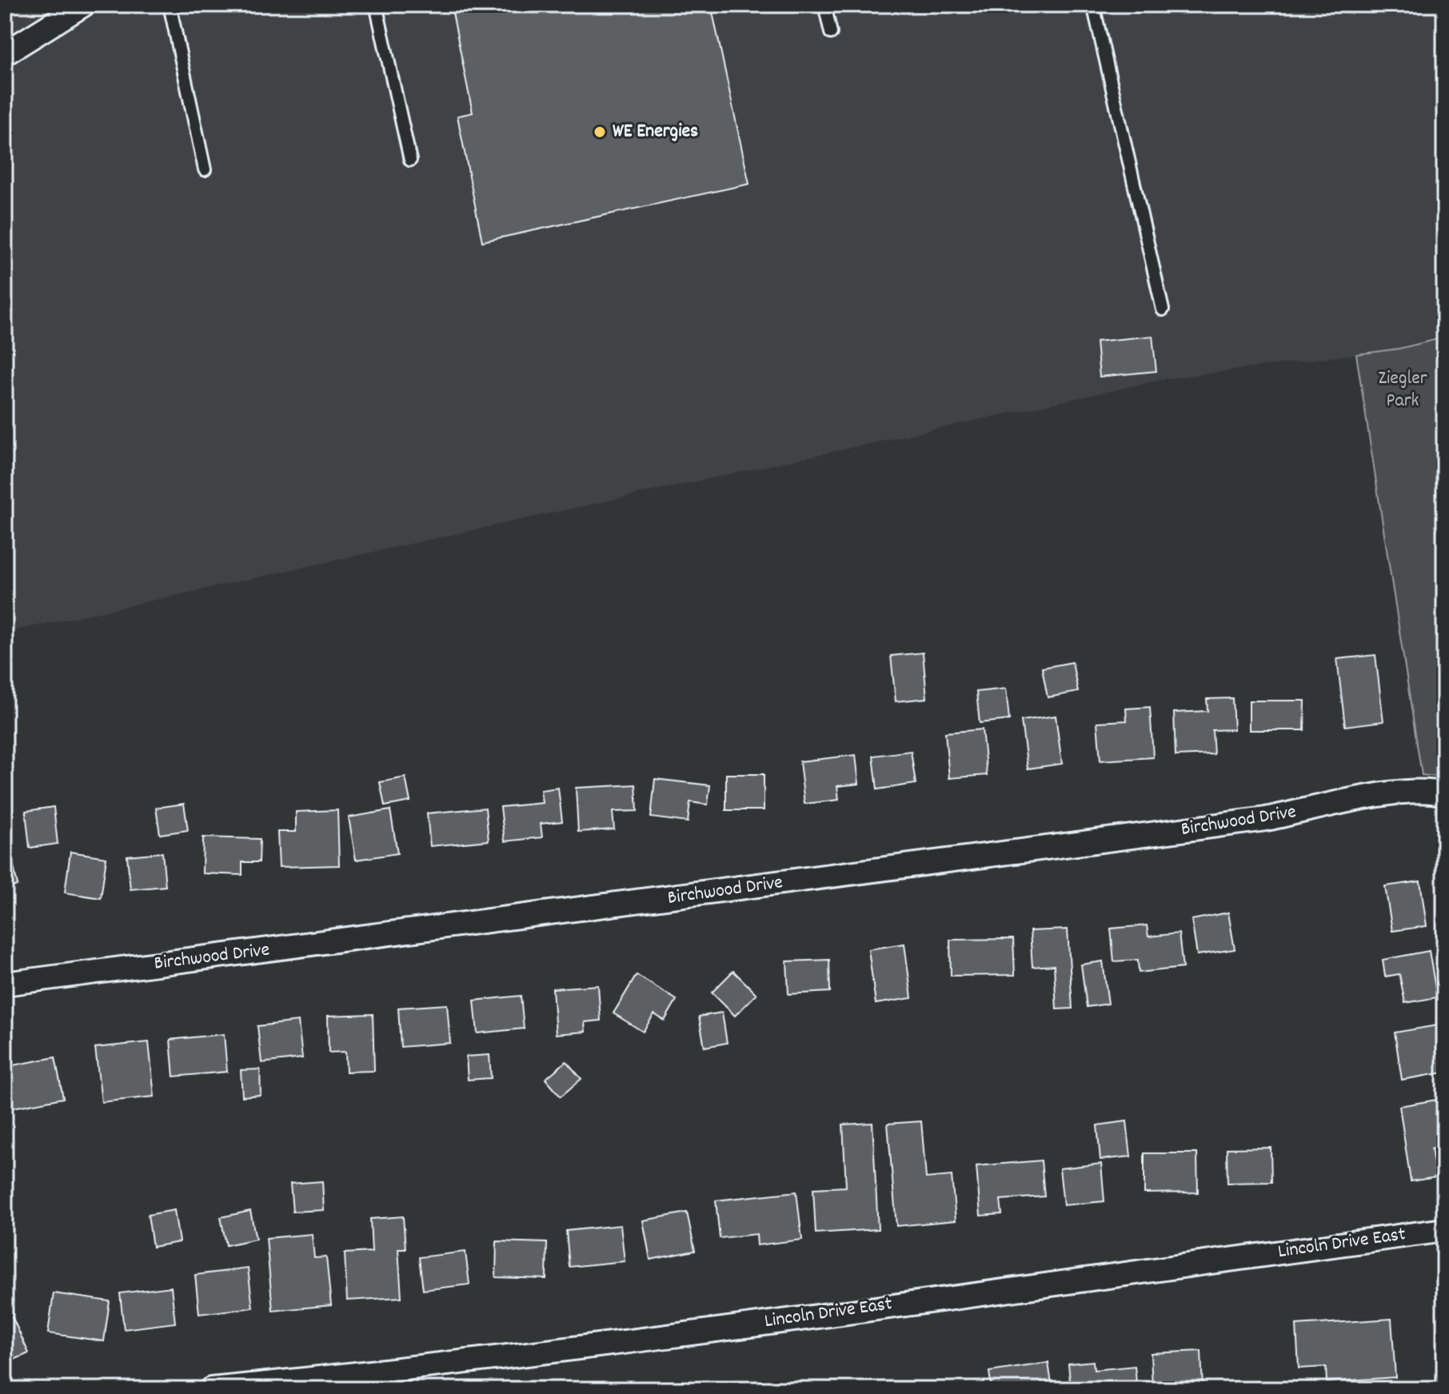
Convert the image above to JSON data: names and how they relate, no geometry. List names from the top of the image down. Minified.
{"streets":{"street":["Birchwood Drive","Lincoln Drive East"]},"parks":["Ziegler Park"],"places":["WE Energies"]}
